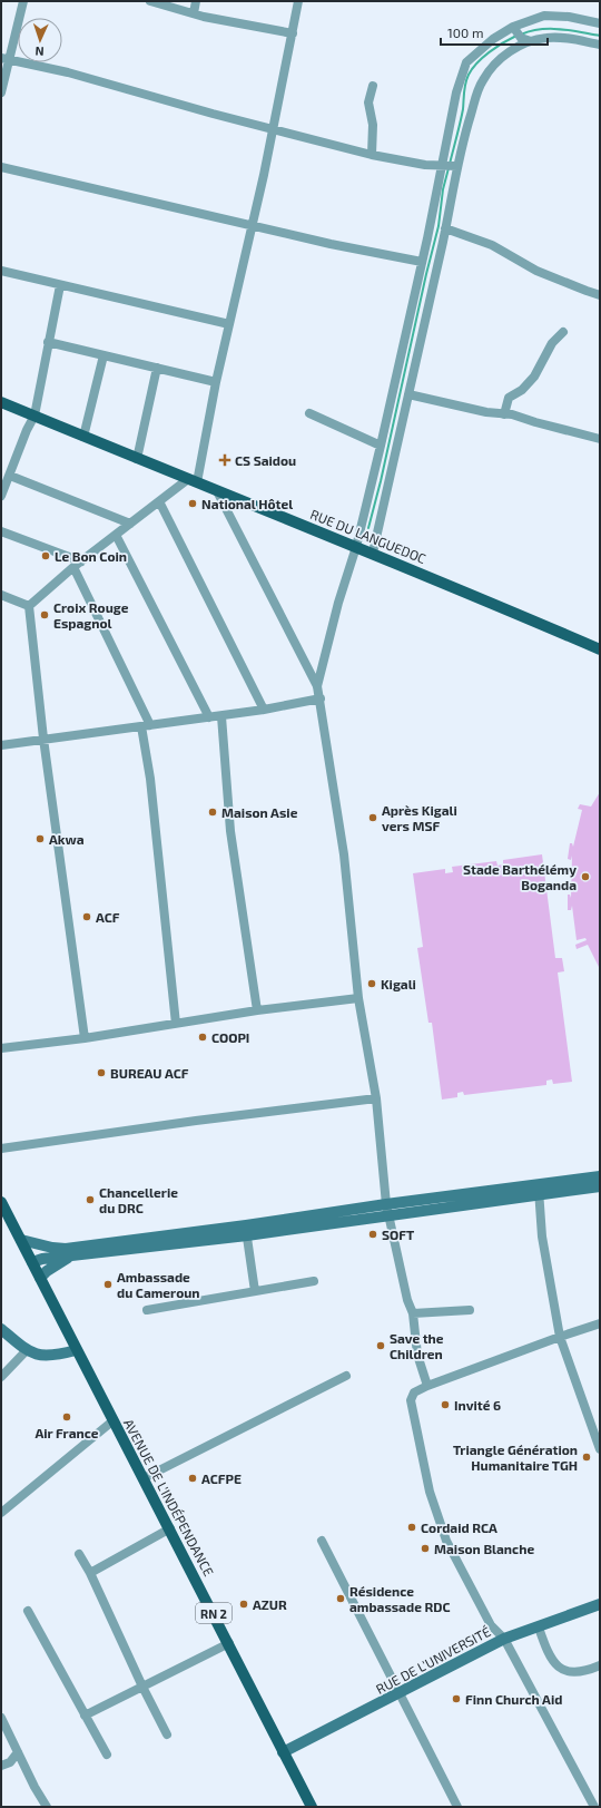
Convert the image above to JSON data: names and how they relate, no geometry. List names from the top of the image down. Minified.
{"streets":{"main road":["RUE DU LANGUEDOC","AVENUE DE L'INDÉPENDANCE","RN 2"],"street":["RUE DE L'UNIVERSITÉ"]},"crossings":[["AVENUE DE L'INDÉPENDANCE","RUE DE L'UNIVERSITÉ"]],"places":{"health":["CS Saidou"],"other":["National Hôtel","Le Bon Coin","Croix Rouge Espagnol","Maison Asie","Après Kigali vers MSF","Akwa","Stade Barthélémy Boganda","ACF","Kigali","COOPI","BUREAU ACF","Chancellerie du DRC","SOFT","Ambassade du Cameroun","Save the Children","Invité 6","Air France","Triangle Génération Humanitaire TGH","ACFPE","Cordaid RCA","Maison Blanche","Résidence ambassade RDC","AZUR","Finn Church Aid"]},"scale_bar":"100 m","north":"bottom"}
